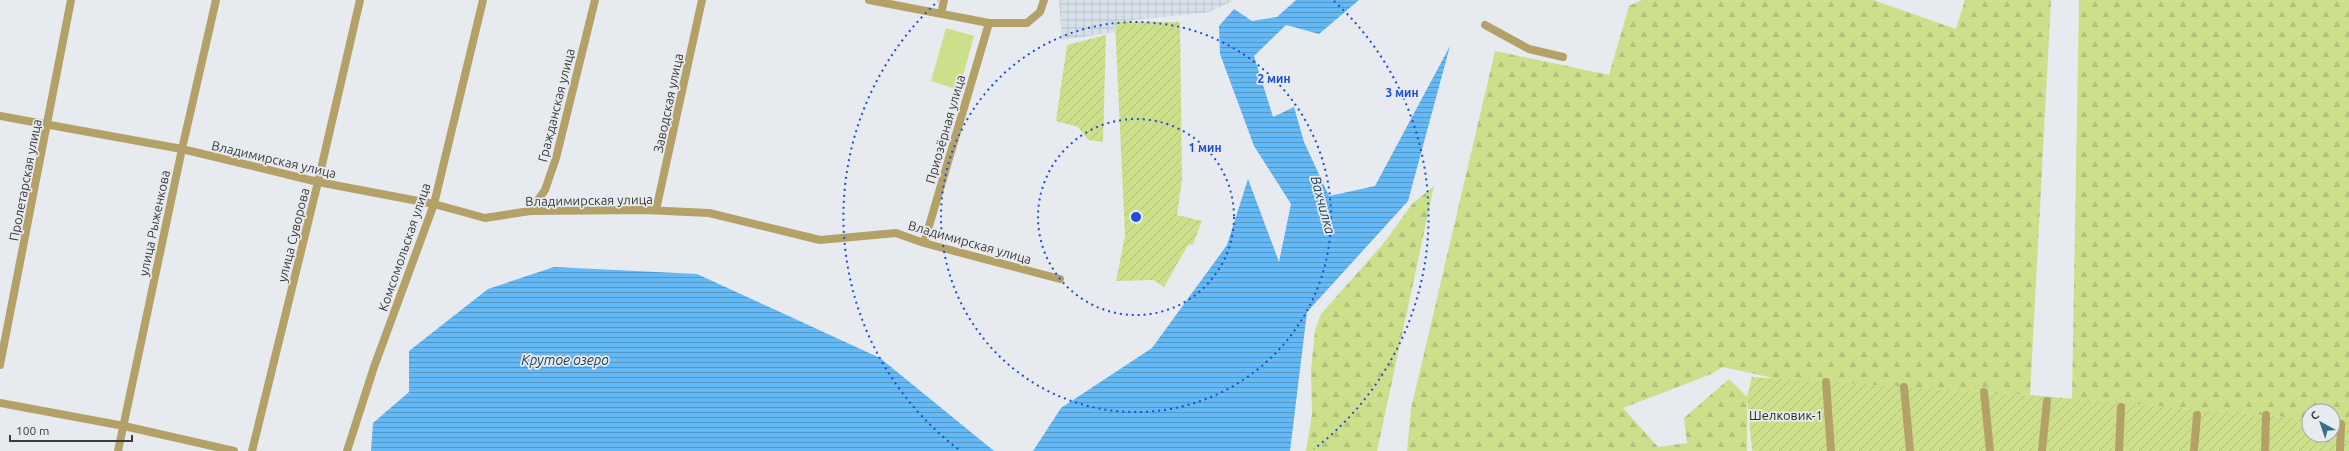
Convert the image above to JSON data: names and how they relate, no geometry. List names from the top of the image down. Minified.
{"streets":{"street":["Заводская улица","Гражданская улица","Приозёрная улица","Владимирская улица","Пролетарская улица","улица Рыженкова","улица Суворова","Комсомольская улица"]},"crossings":[["Заводская улица","Владимирская улица"],["Гражданская улица","Владимирская улица"],["Приозёрная улица","Владимирская улица"],["Владимирская улица","Пролетарская улица"],["Владимирская улица","улица Рыженкова"],["Владимирская улица","улица Суворова"],["Владимирская улица","Комсомольская улица"]],"water":["Вахчилка","Крутое озеро"],"parks":["Шелковик-1"],"scale_bar":"100 m","north":"top left","rings":["2 мин","3 мин","1 мин"]}
